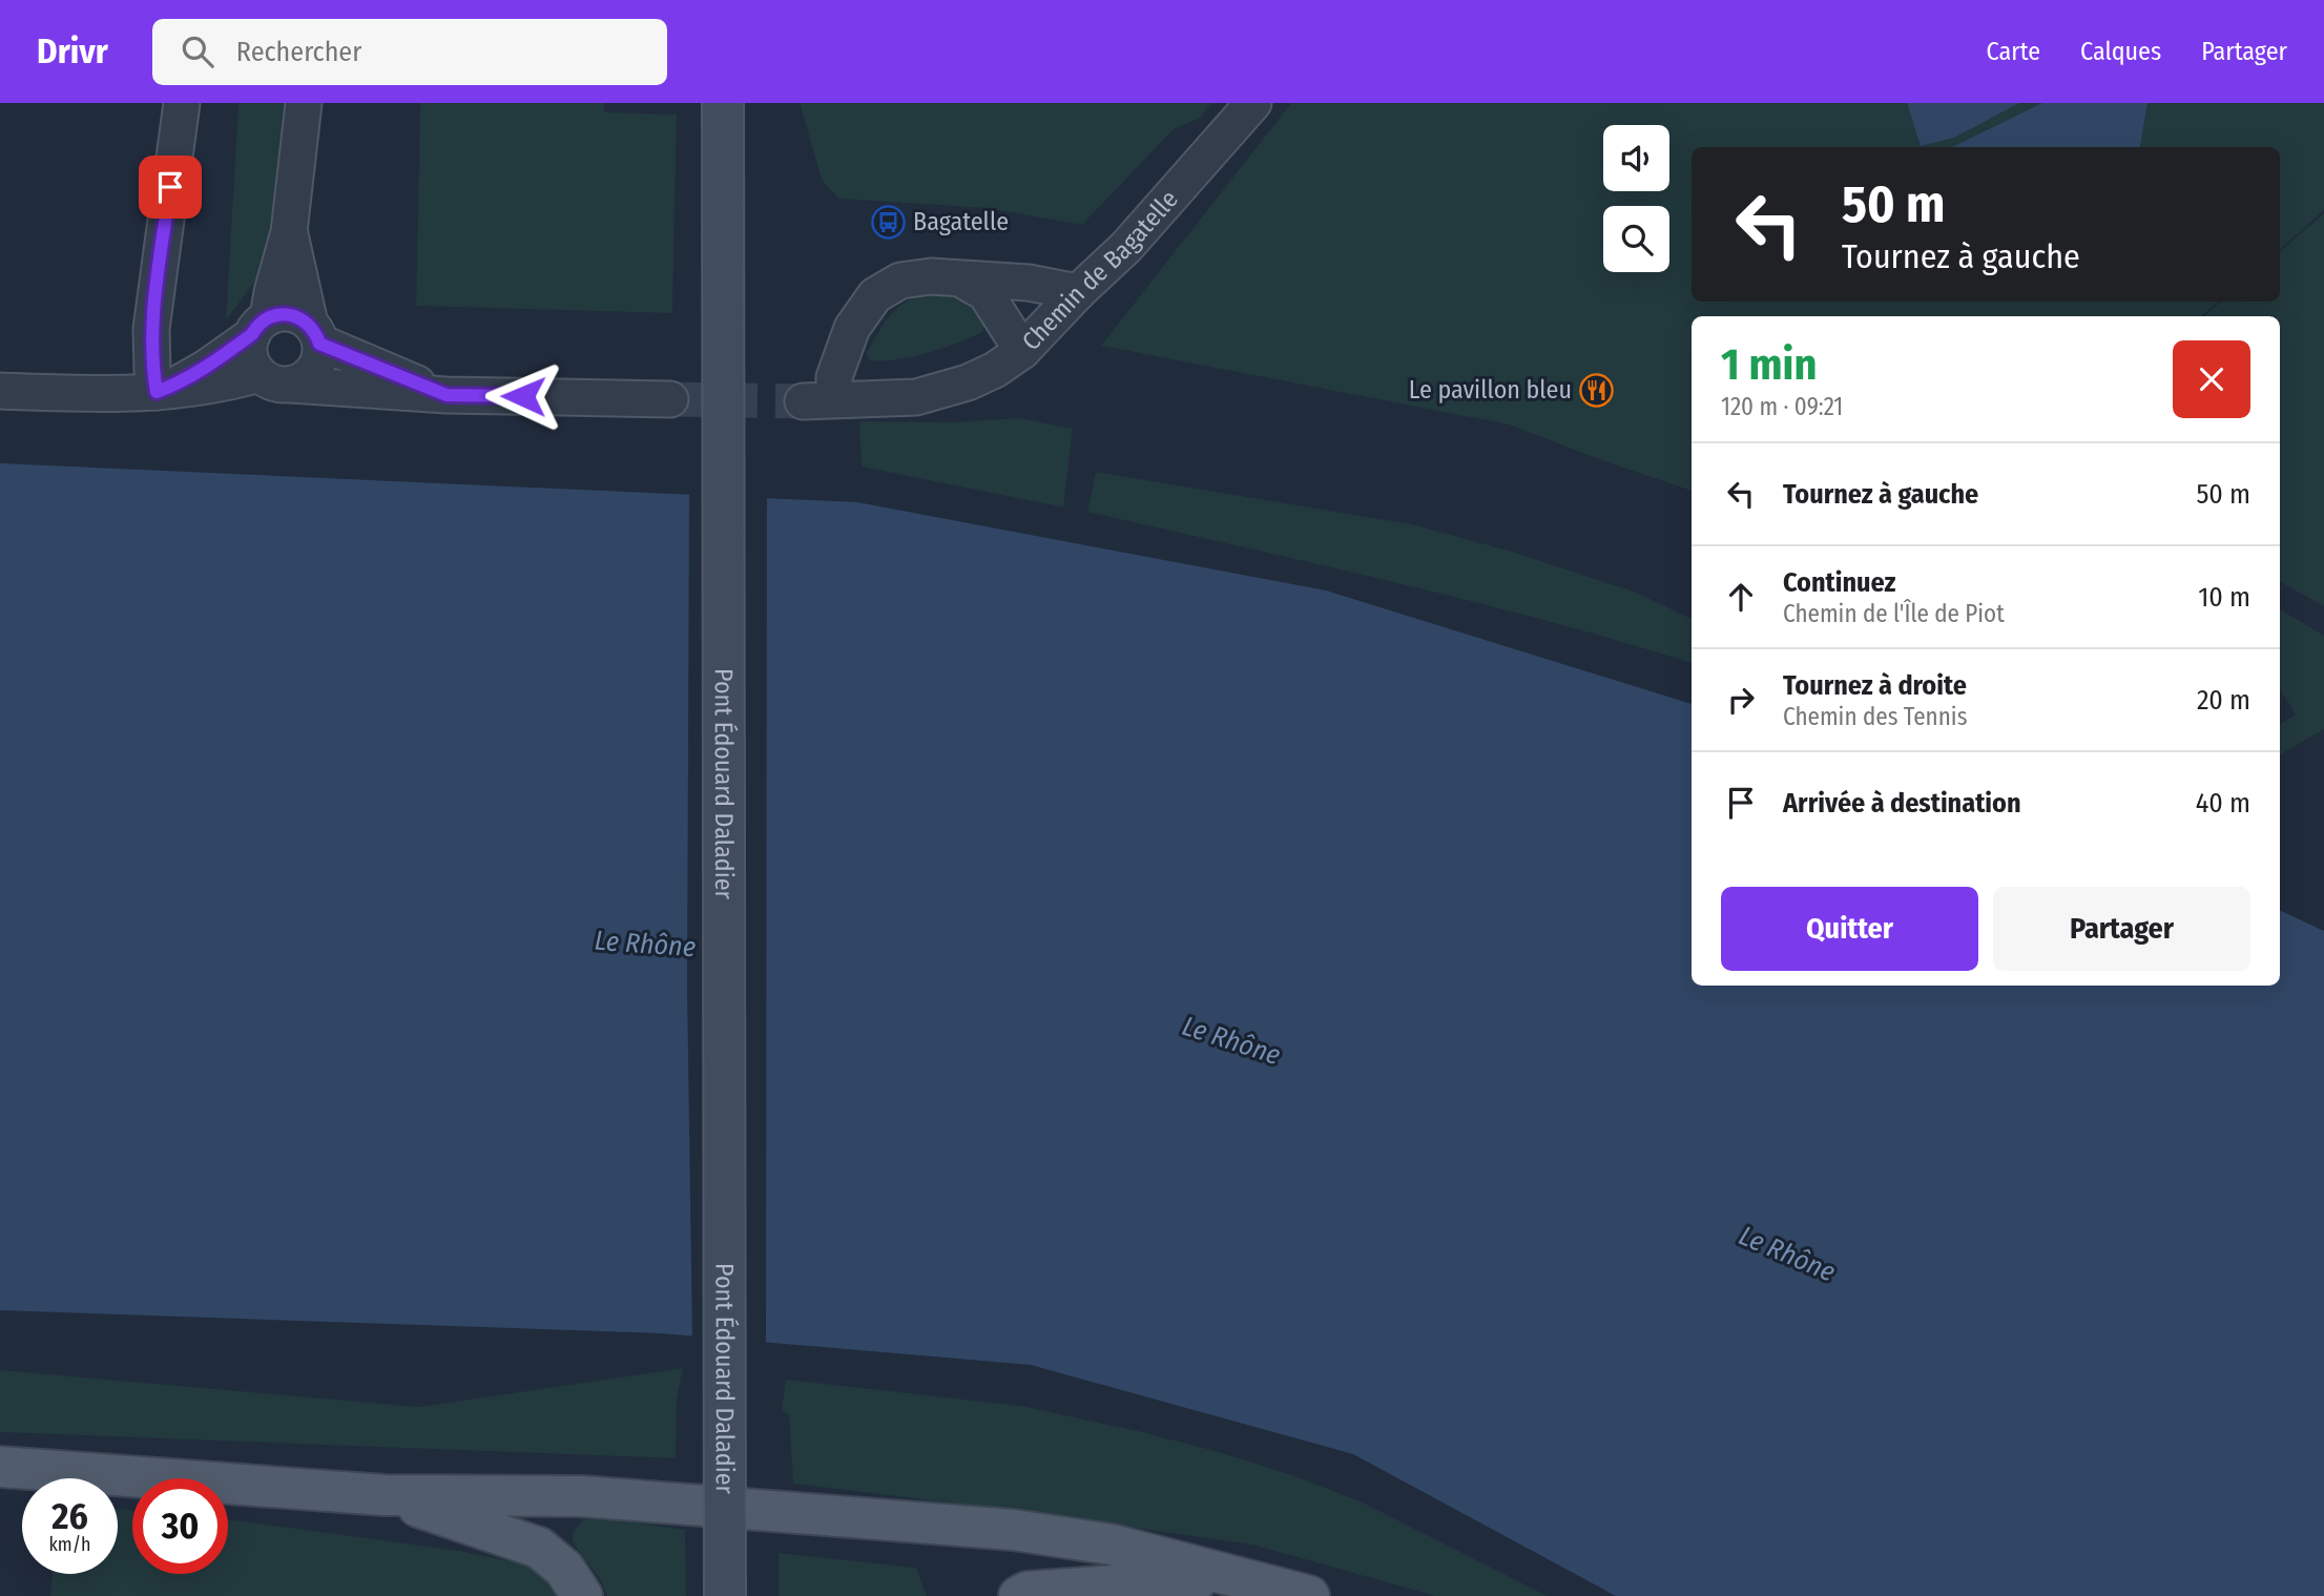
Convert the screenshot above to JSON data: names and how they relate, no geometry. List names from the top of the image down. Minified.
{"streets":{"main road":["Pont Édouard Daladier"],"street":["Chemin de Bagatelle"]},"water":["Le Rhône"],"places":{"bus stop":["Bagatelle"],"restaurant":["Le pavillon bleu"]},"page":{"header":"Drivr","search":"Rechercher","nav":["Carte","Calques","Partager"],"turn":["50 m","Tournez à gauche"],"heading":["1 min","120 m · 09:21"],"list":[{"name":"Tournez à gauche","value":"50 m"},{"name":"Continuez","note":"Chemin de l'Île de Piot","value":"10 m"},{"name":"Tournez à droite","note":"Chemin des Tennis","value":"20 m"},{"name":"Arrivée à destination","value":"40 m"}],"buttons":["Quitter","Partager"],"speed":"26 km/h","limit":"30"}}
